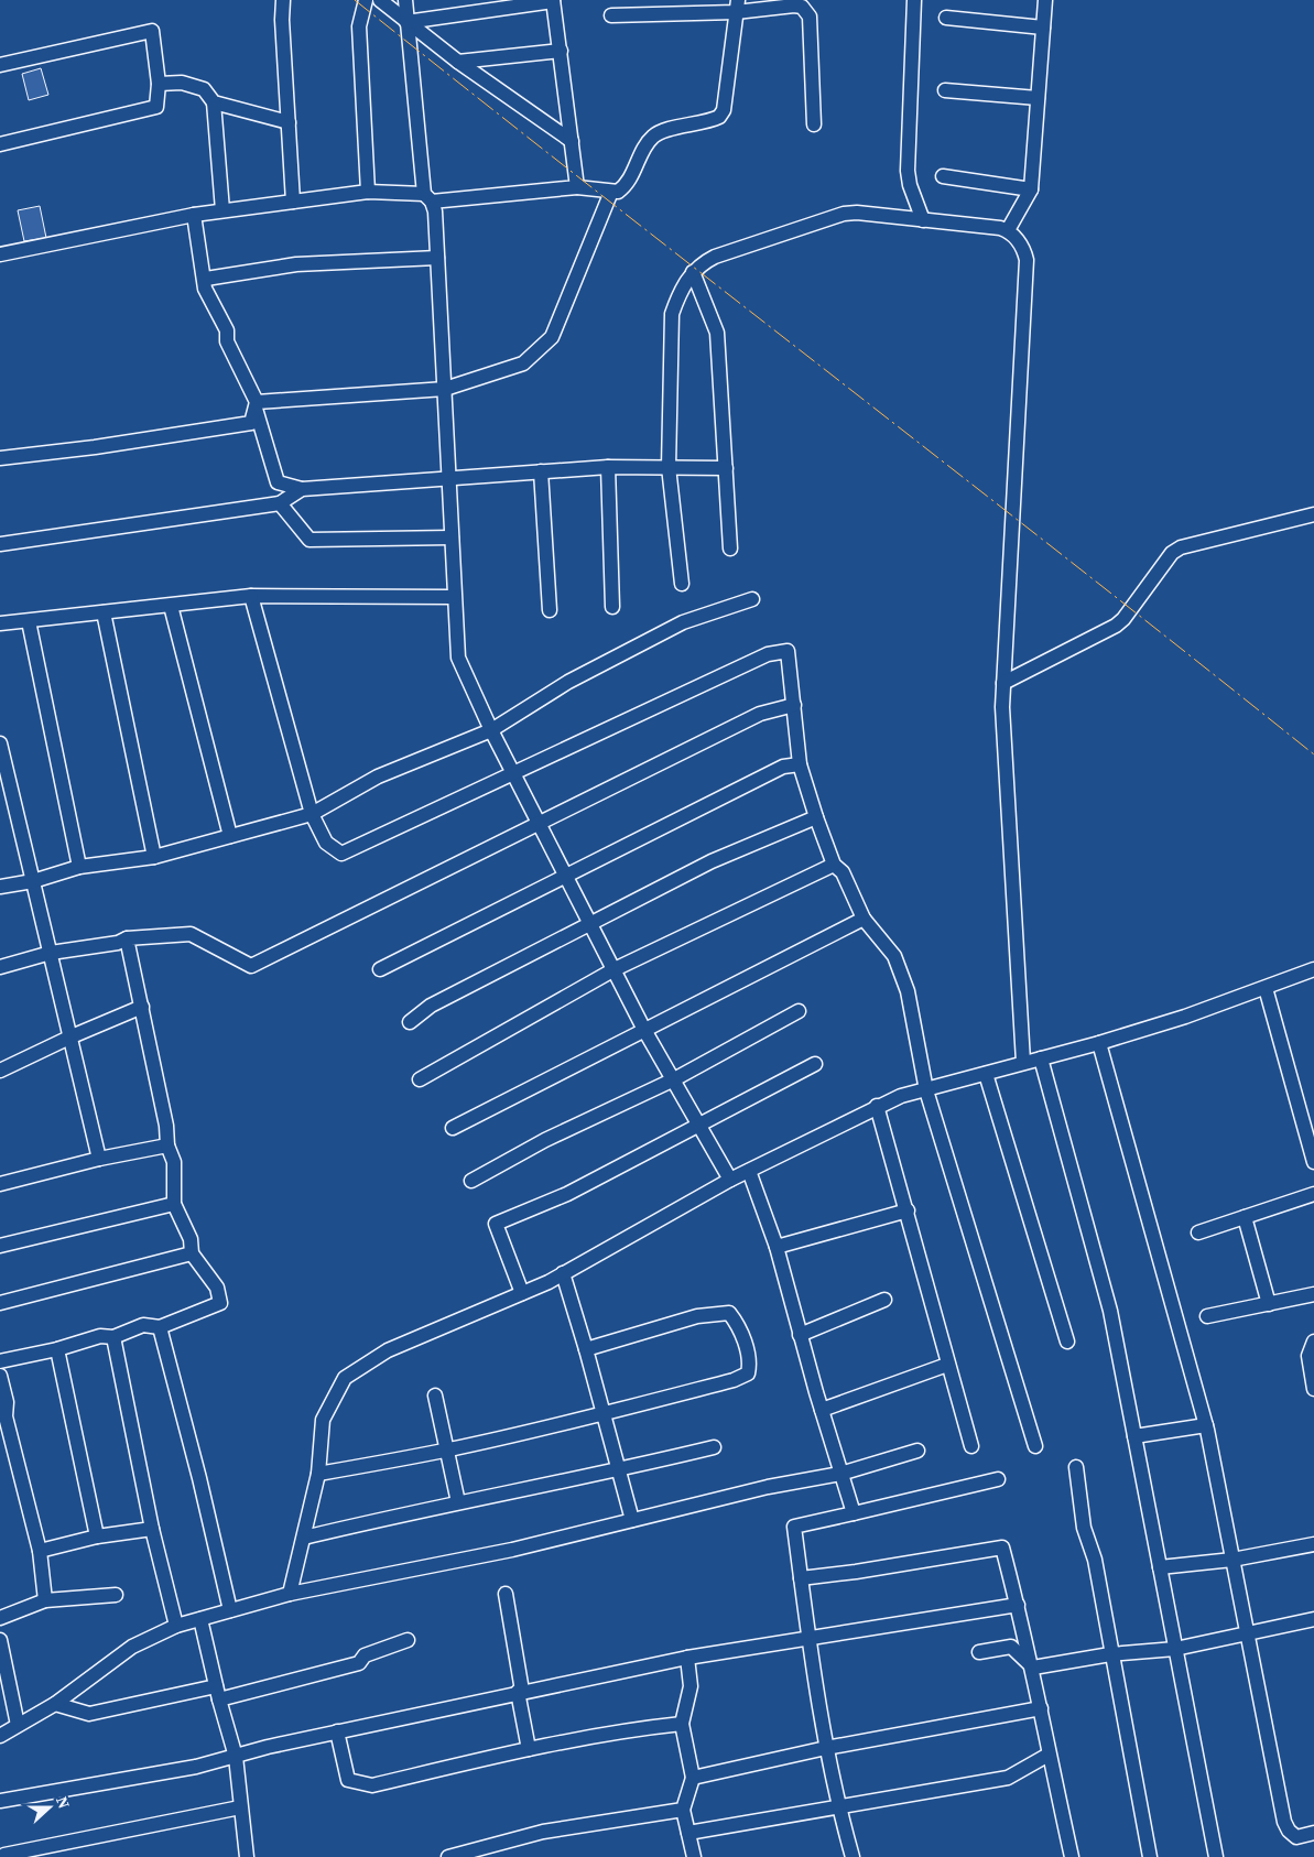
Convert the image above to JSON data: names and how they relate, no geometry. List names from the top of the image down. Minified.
{"north":"right"}
